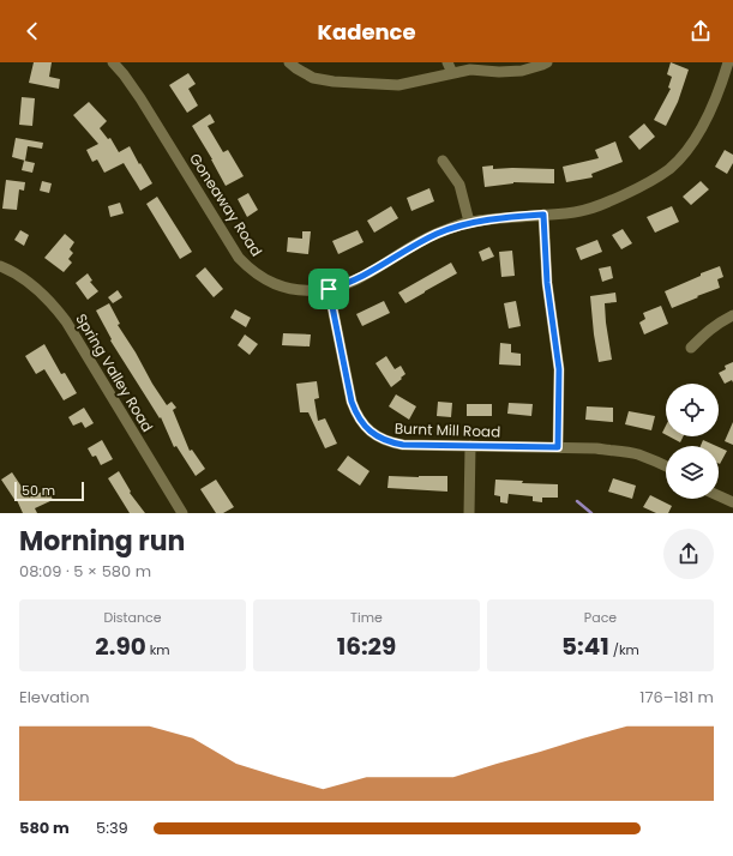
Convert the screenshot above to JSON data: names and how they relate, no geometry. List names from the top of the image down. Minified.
{"streets":{"street":["Goneaway Road","Spring Valley Road","Burnt Mill Road"]},"crossings":[["Goneaway Road","Burnt Mill Road"]],"scale_bar":"50 m","page":{"header":"Kadence","scale":"50 m","heading":["Morning run","08:09 · 5 × 580 m"],"stats":[["Distance","2.90 km"],["Time","16:29"],["Pace","5:41 /km"]],"chart":["Elevation","176–181 m"],"list":[{"name":"580 m","note":"5:39"}]}}
